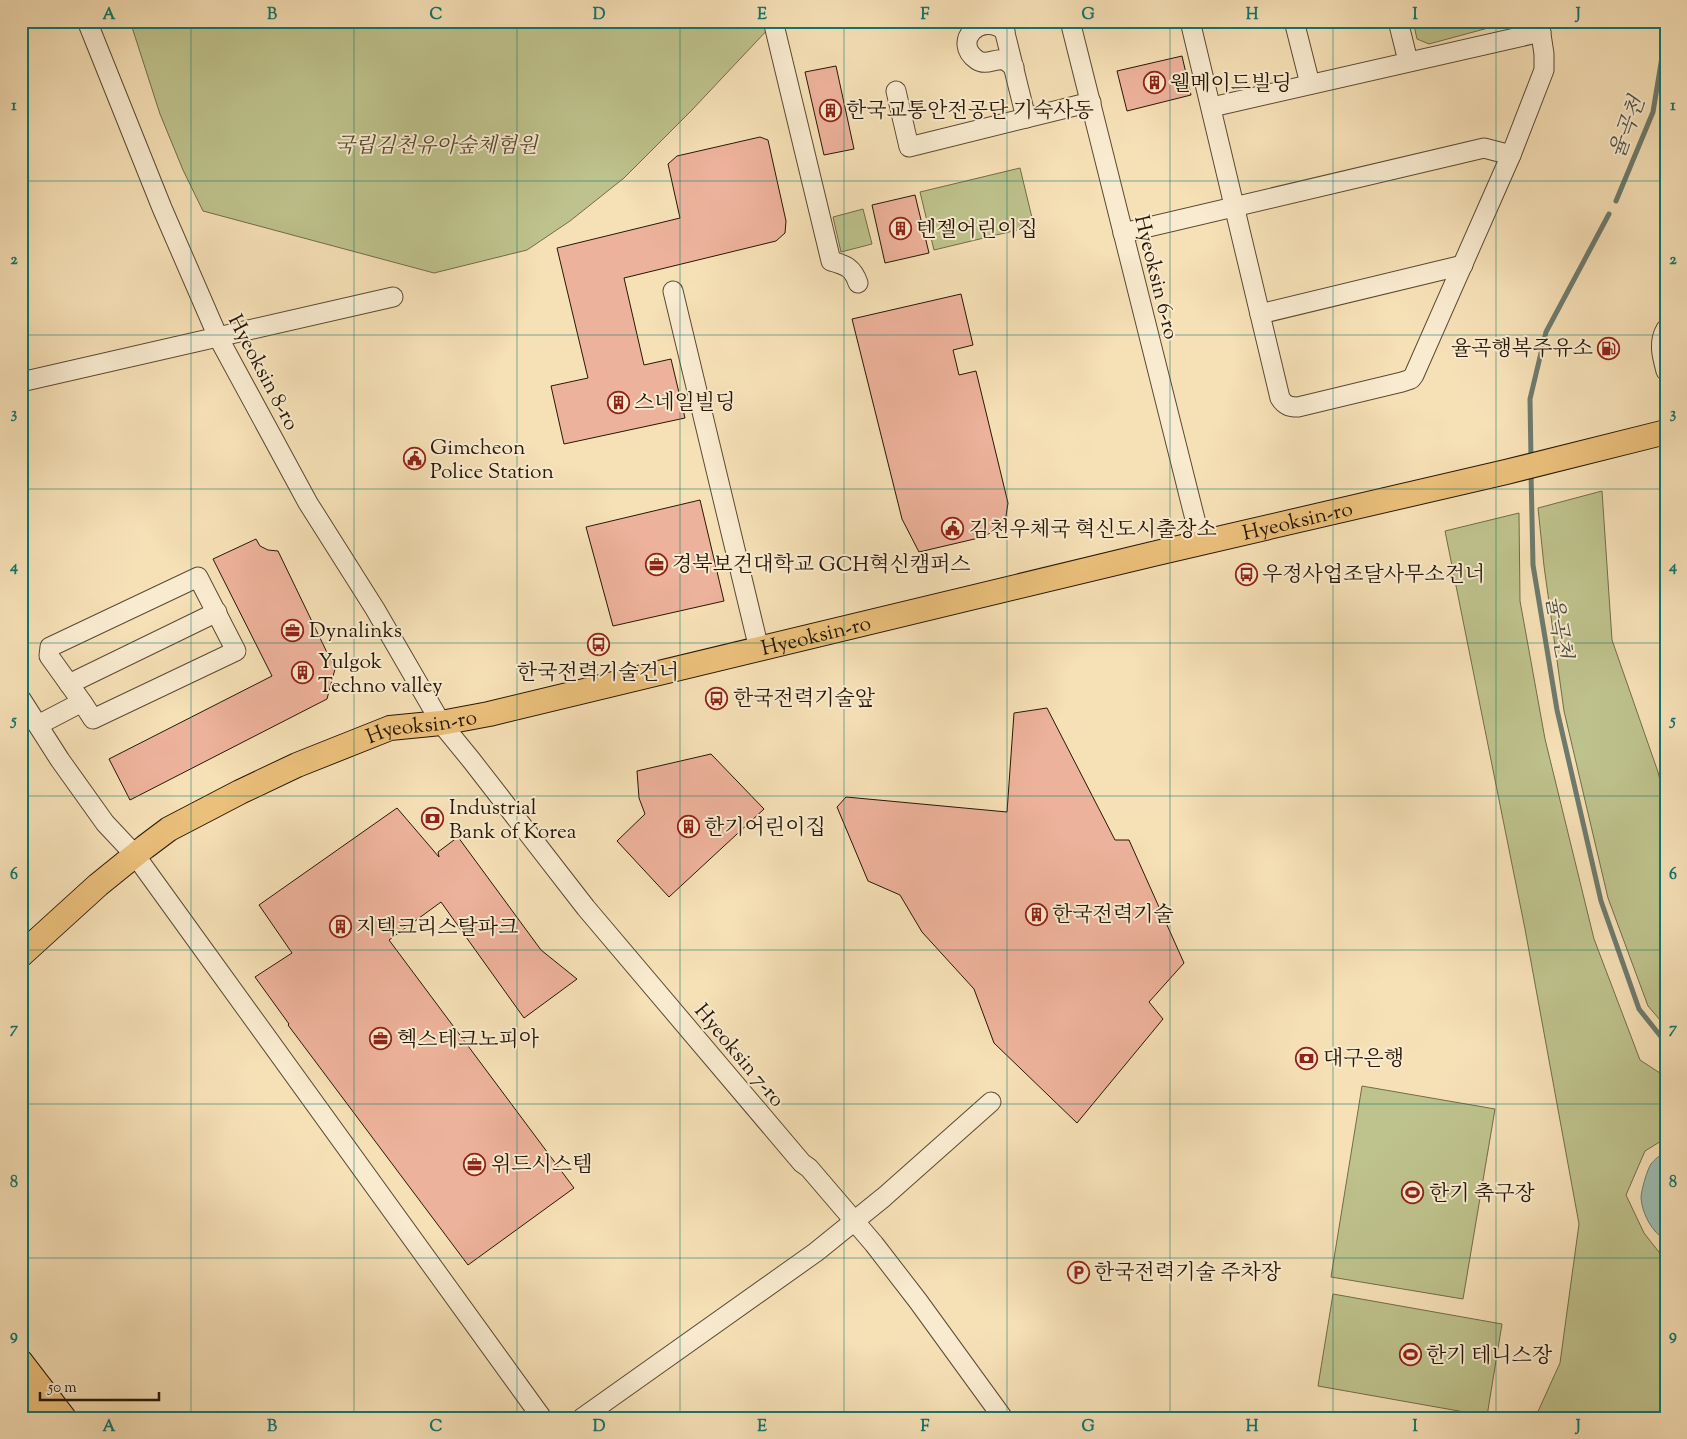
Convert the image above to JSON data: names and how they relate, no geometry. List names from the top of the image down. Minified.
{"streets":{"main road":["Hyeoksin-ro"],"street":["Hyeoksin 6-ro","Hyeoksin 8-ro","Hyeoksin 7-ro"]},"crossings":[["Hyeoksin 6-ro","Hyeoksin-ro"],["Hyeoksin 8-ro","Hyeoksin-ro"],["Hyeoksin 8-ro","Hyeoksin 7-ro"],["Hyeoksin-ro","Hyeoksin 7-ro"]],"water":["율곡천"],"parks":["국립김천유아숲체험원"],"places":{"building":["웰메이드빌딩","한국교통안전공단 기숙사동","텐젤어린이집","스네일빌딩","Yulgok Techno valley","한기어린이집","한국전력기술","지텍크리스탈파크"],"fuel station":["율곡행복주유소"],"public building":["Gimcheon Police Station","김천우체국 혁신도시출장소"],"office":["경북보건대학교 GCH혁신캠퍼스","Dynalinks","헥스테크노피아","위드시스템"],"bus stop":["우정사업조달사무소건너","한국전력기술건너","한국전력기술앞"],"bank":["Industrial Bank of Korea","대구은행"],"sports":["한기 축구장","한기 테니스장"],"parking":["한국전력기술 주차장"]},"scale_bar":"50 m","grid":{"columns":["A","B","C","D","E","F","G","H","I","J"],"rows":["1","2","3","4","5","6","7","8","9"]}}
